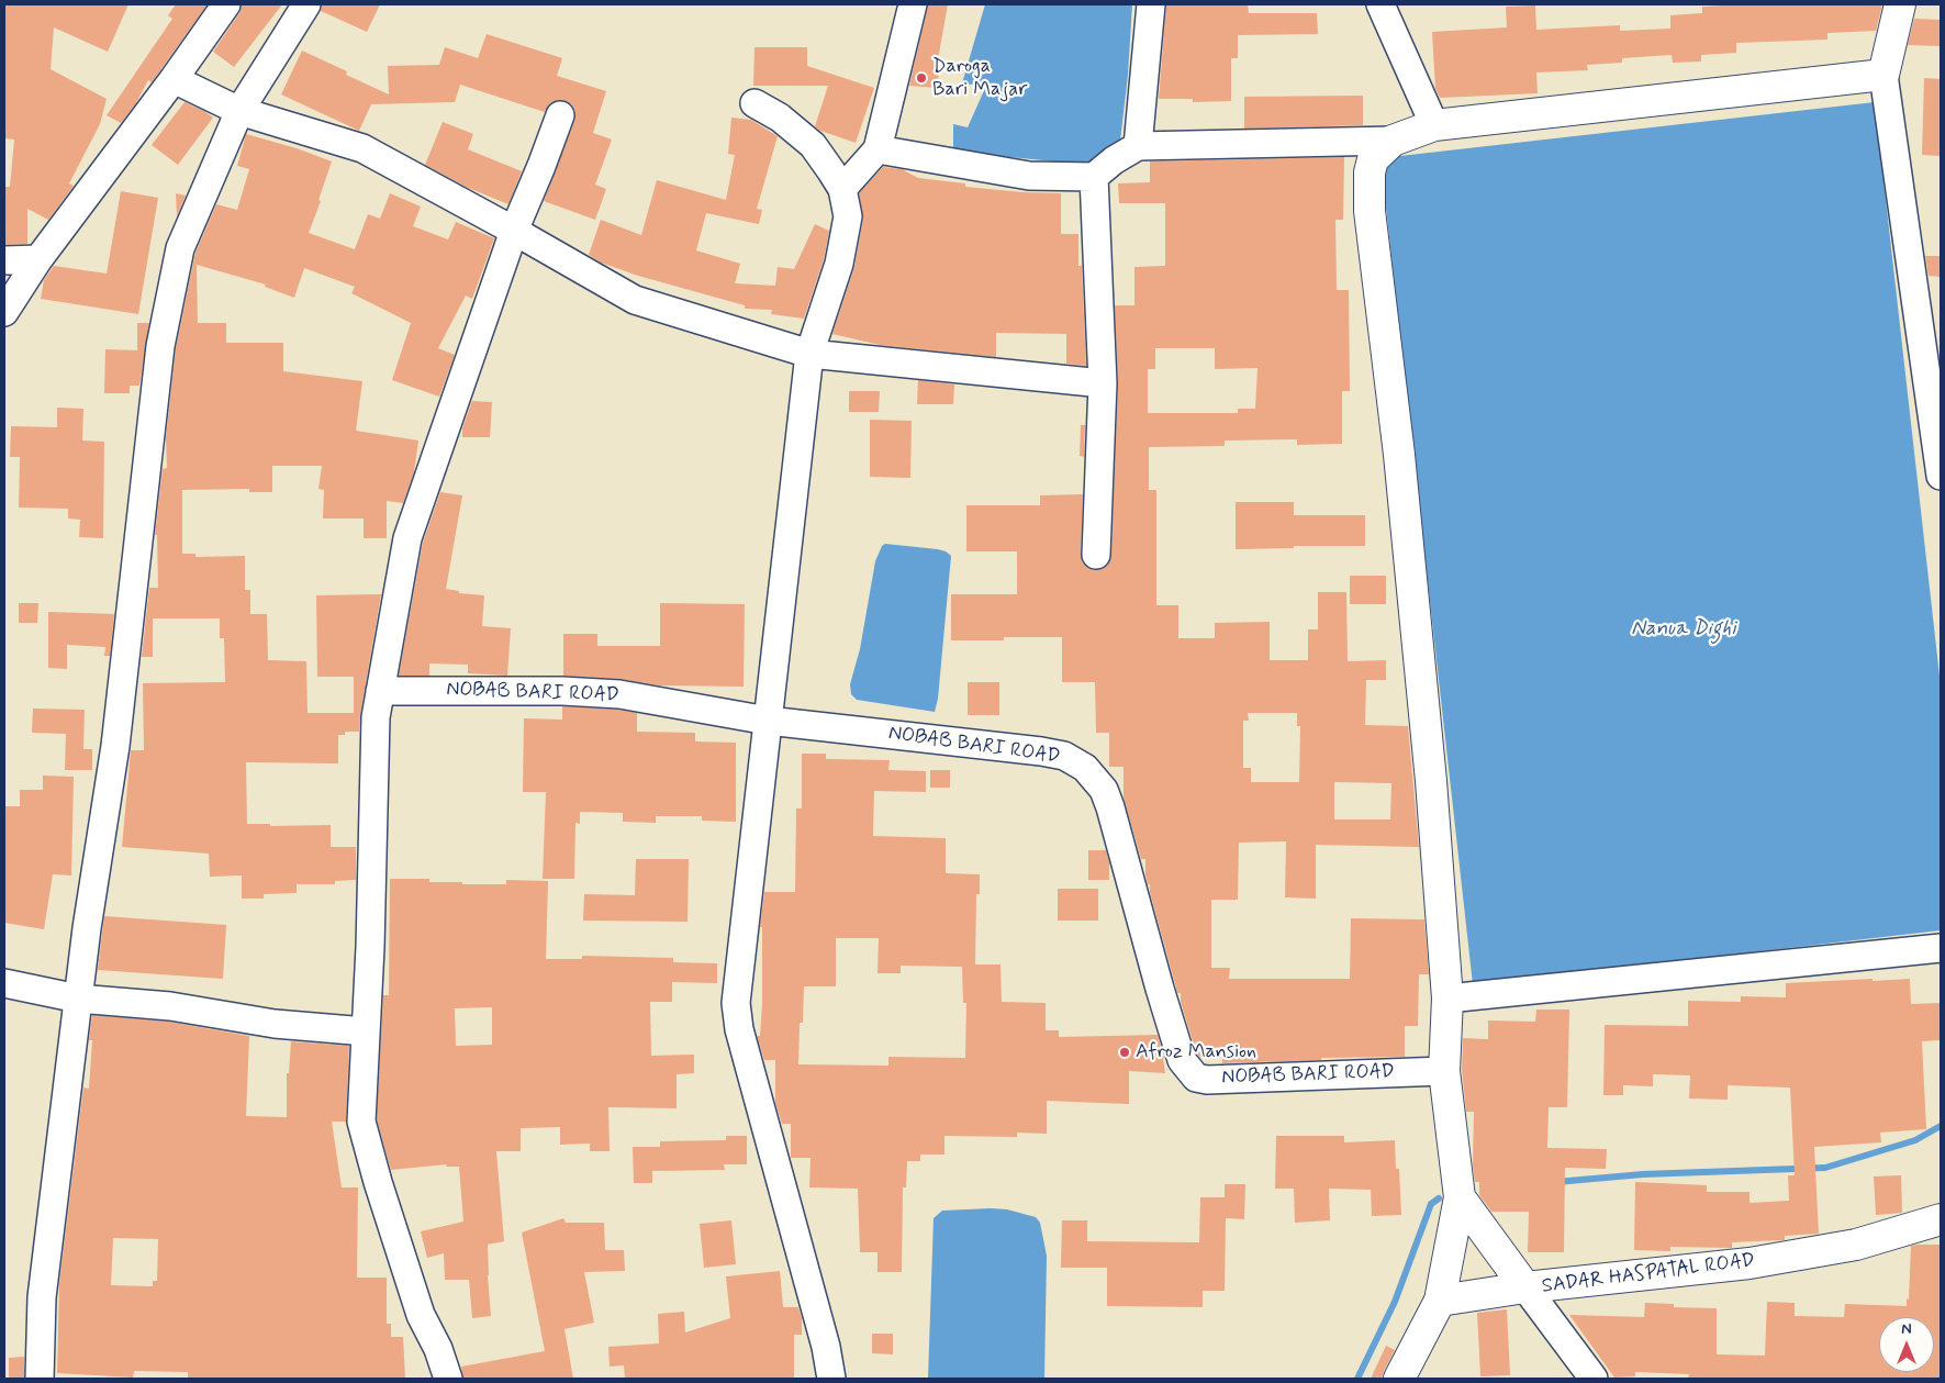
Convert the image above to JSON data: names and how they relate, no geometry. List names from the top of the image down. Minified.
{"streets":{"street":["NOBAB BARI ROAD","SADAR HASPATAL ROAD"]},"water":["Nanua Dighi"],"places":["Daroga Bari Majar","Afroz Mansion"],"north":"top"}
